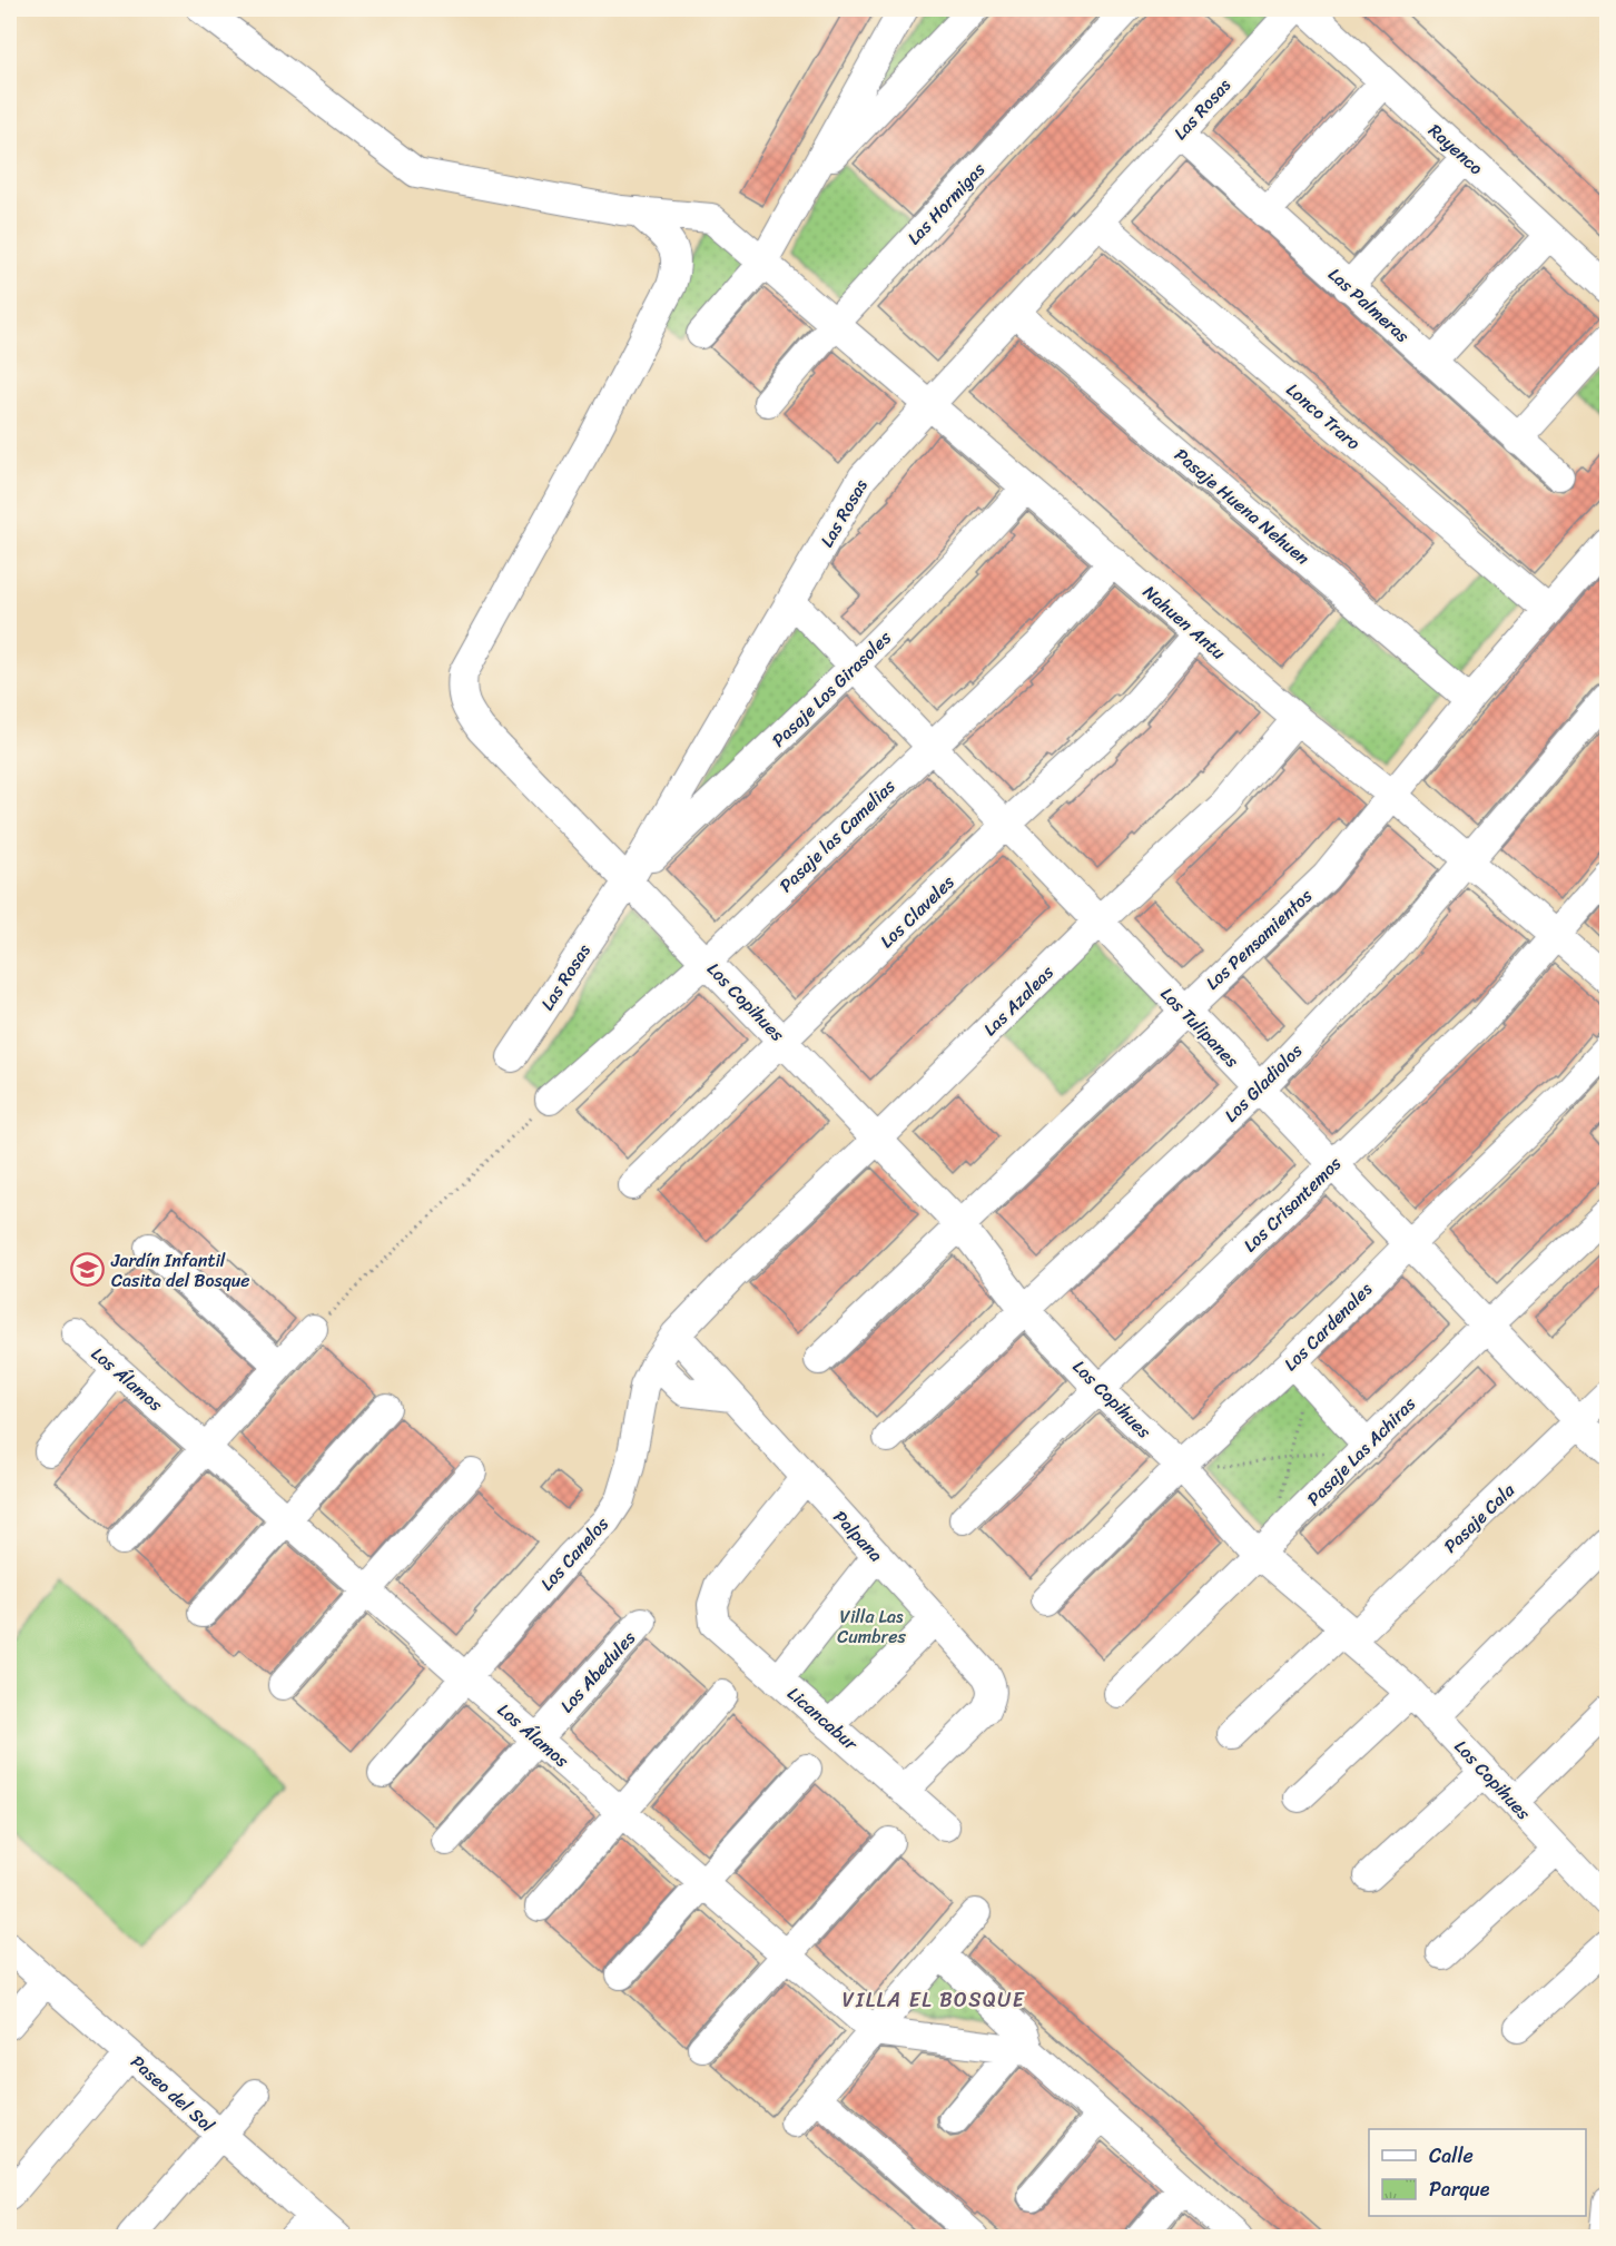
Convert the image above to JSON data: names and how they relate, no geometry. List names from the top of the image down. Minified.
{"streets":{"street":["Las Rosas","Rayenco","Las Hormigas","Las Palmeras","Lonco Traro","Pasaje Huena Nehuen","Nahuen Antu","Pasaje Los Girasoles","Pasaje las Camelias","Los Claveles","Los Pensamientos","Las Azaleas","Los Copihues","Los Tulipanes","Los Gladiolos","Los Crisantemos","Los Cardenales","Los Álamos","Pasaje Las Achiras","Pasaje Cala","Palpana","Los Canelos","Los Abedules","Licancabur","Paseo del Sol"]},"crossings":[["Las Rosas","Las Palmeras"],["Las Rosas","Lonco Traro"],["Las Rosas","Pasaje Huena Nehuen"],["Las Rosas","Nahuen Antu"],["Las Rosas","Pasaje Los Girasoles"],["Las Rosas","Los Copihues"],["Las Rosas","Los Tulipanes"],["Las Hormigas","Nahuen Antu"],["Lonco Traro","Los Pensamientos"],["Pasaje Huena Nehuen","Los Pensamientos"],["Nahuen Antu","Pasaje Los Girasoles"],["Nahuen Antu","Pasaje las Camelias"],["Nahuen Antu","Los Claveles"],["Nahuen Antu","Los Pensamientos"],["Nahuen Antu","Las Azaleas"],["Nahuen Antu","Los Copihues"],["Nahuen Antu","Los Gladiolos"],["Nahuen Antu","Los Crisantemos"],["Pasaje Los Girasoles","Los Copihues"],["Pasaje Los Girasoles","Los Tulipanes"],["Pasaje las Camelias","Los Copihues"],["Pasaje las Camelias","Los Tulipanes"],["Los Claveles","Los Copihues"],["Los Claveles","Los Tulipanes"],["Los Pensamientos","Los Copihues"],["Los Pensamientos","Los Tulipanes"],["Las Azaleas","Los Copihues"],["Las Azaleas","Los Tulipanes"],["Las Azaleas","Los Canelos"],["Los Copihues","Los Gladiolos"],["Los Copihues","Los Crisantemos"],["Los Copihues","Los Cardenales"],["Los Copihues","Pasaje Las Achiras"],["Los Copihues","Pasaje Cala"],["Los Tulipanes","Los Gladiolos"],["Los Tulipanes","Los Crisantemos"],["Los Tulipanes","Los Cardenales"],["Los Tulipanes","Pasaje Las Achiras"],["Los Tulipanes","Pasaje Cala"],["Los Álamos","Los Canelos"],["Los Álamos","Los Abedules"],["Palpana","Los Canelos"],["Palpana","Licancabur"]],"districts":["VILLA EL BOSQUE"],"parks":["Villa Las Cumbres"],"places":{"school or university":["Jardín Infantil Casita del Bosque"]},"legend":["Calle","Parque"]}
